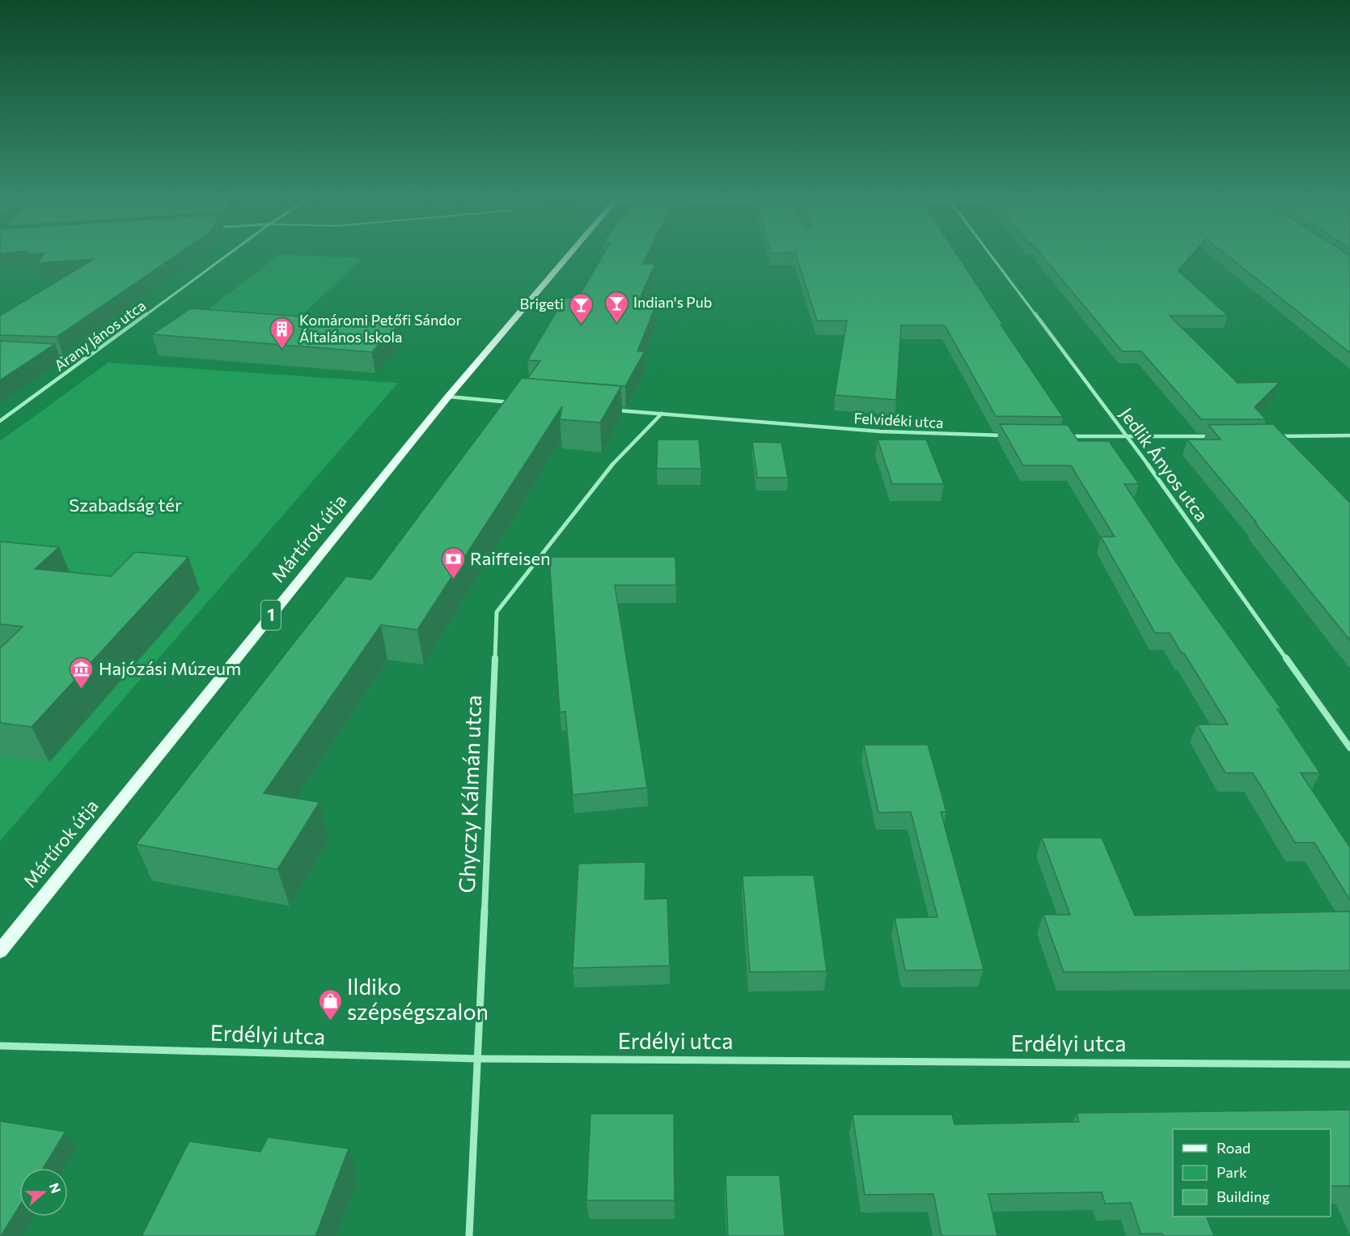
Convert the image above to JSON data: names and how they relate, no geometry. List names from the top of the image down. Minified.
{"streets":{"main road":["Mártírok útja","1"],"street":["Arany János utca","Felvidéki utca","Jedlik Ányos utca","Ghyczy Kálmán utca","Erdélyi utca"]},"crossings":[["Felvidéki utca","Ghyczy Kálmán utca"],["Ghyczy Kálmán utca","Erdélyi utca"]],"parks":["Szabadság tér"],"places":{"bar":["Indian's Pub","Brigeti"],"building":["Komáromi Petőfi Sándor Általános Iskola"],"bank":["Raiffeisen"],"museum":["Hajózási Múzeum"],"shop":["Ildiko szépségszalon"]},"legend":["Road","Park","Building"],"north":"right"}
